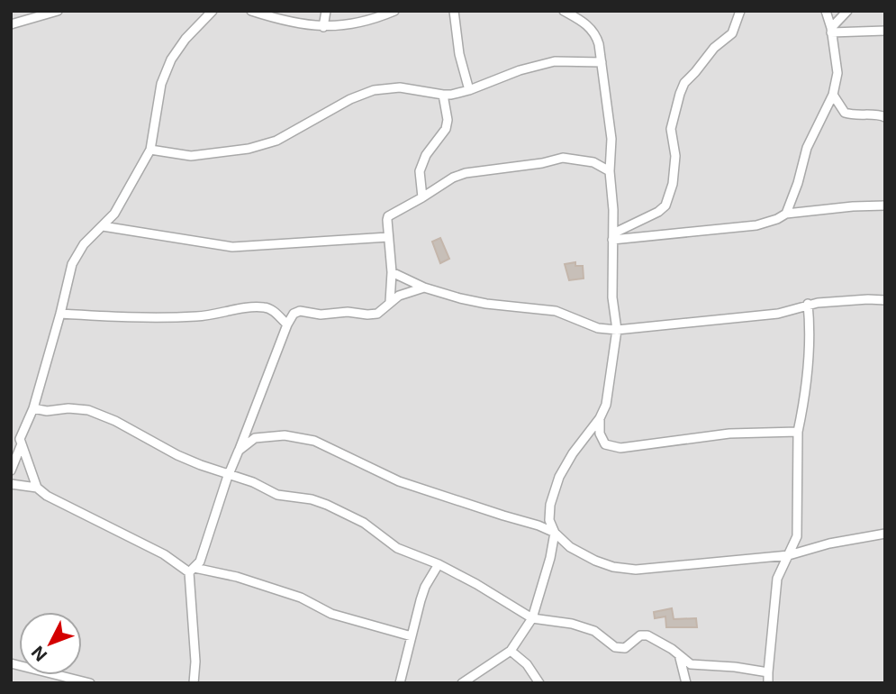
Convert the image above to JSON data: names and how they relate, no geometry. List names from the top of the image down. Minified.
{"north":"bottom left"}
